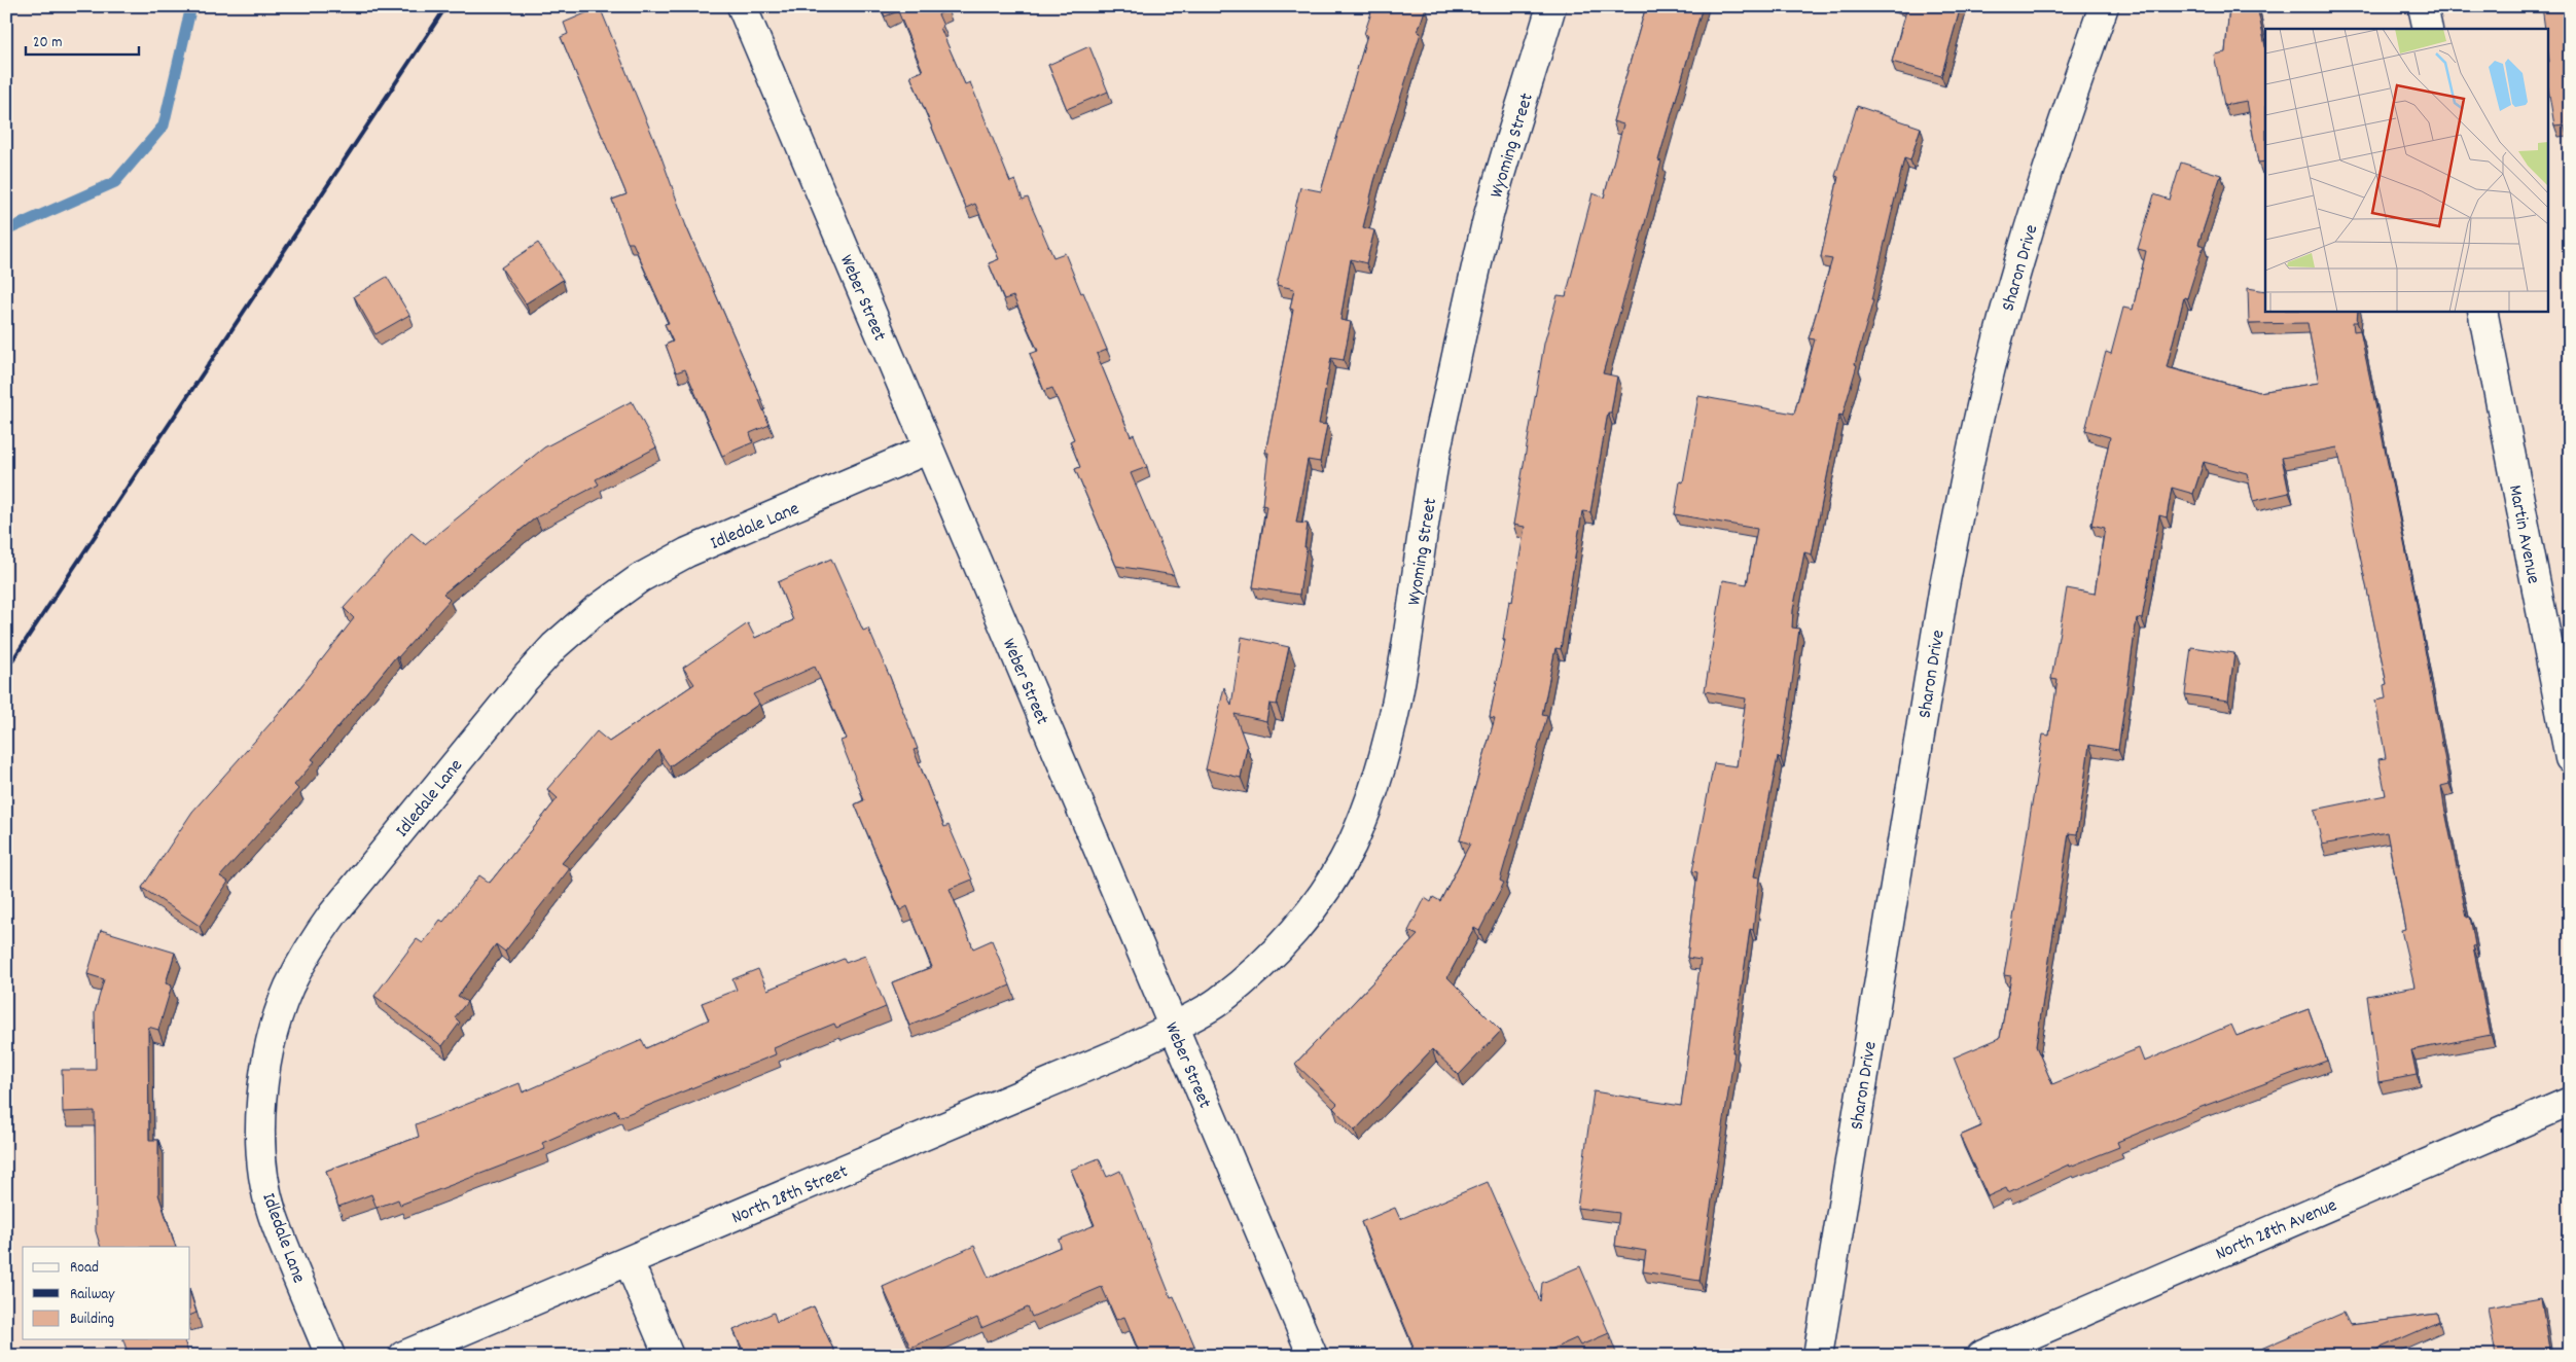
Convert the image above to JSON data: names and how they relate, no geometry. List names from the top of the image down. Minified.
{"streets":{"street":["Wyoming Street","Sharon Drive","Weber Street","Idledale Lane","Martin Avenue","North 28th Street","North 28th Avenue"]},"crossings":[["Wyoming Street","Weber Street"],["Wyoming Street","North 28th Street"],["Weber Street","Idledale Lane"],["Weber Street","North 28th Street"]],"legend":["Road","Railway","Building"],"scale_bar":"20 m"}
